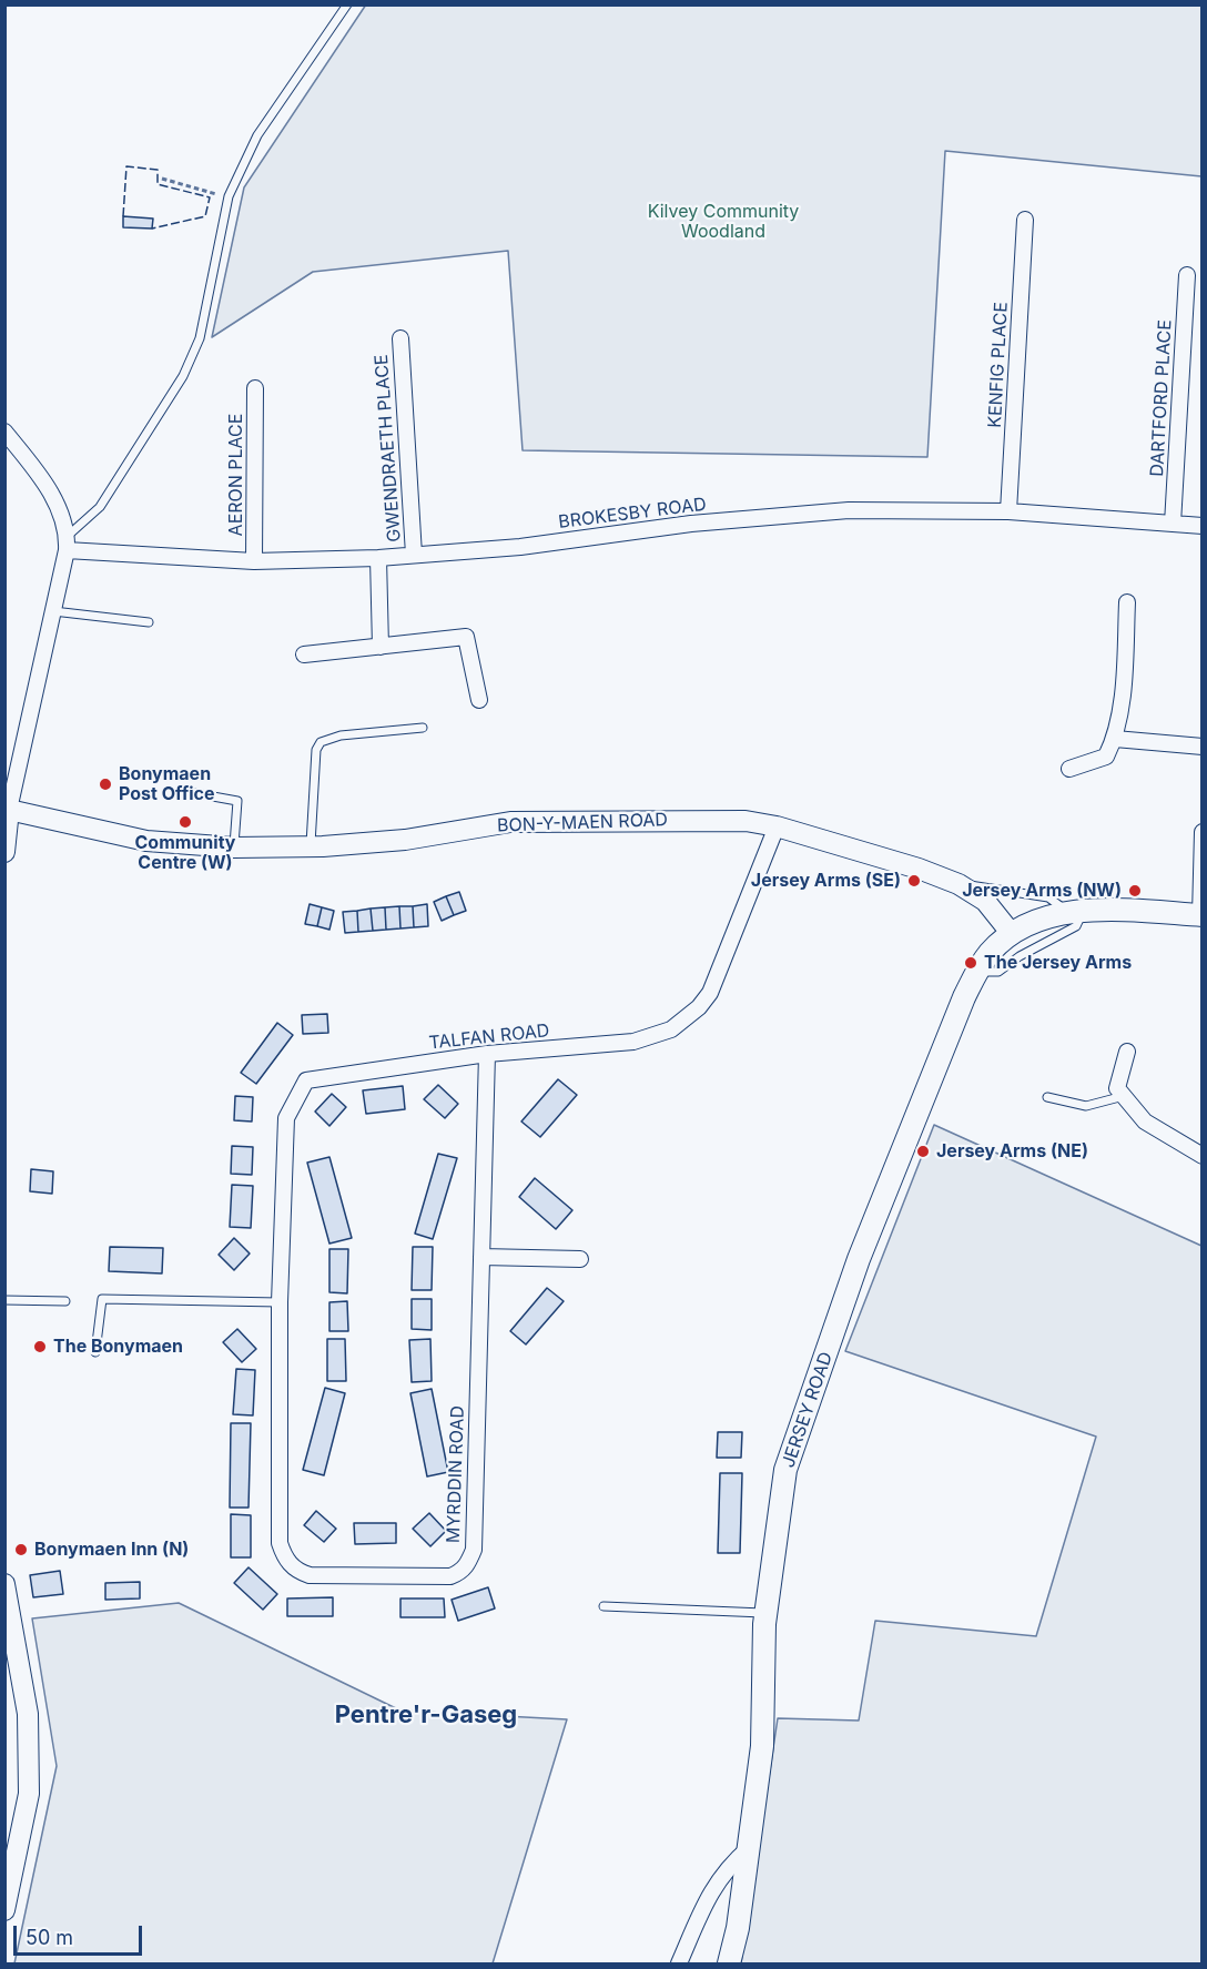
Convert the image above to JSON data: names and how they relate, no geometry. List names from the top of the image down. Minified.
{"streets":{"main road":["JERSEY ROAD"],"street":["KENFIG PLACE","DARTFORD PLACE","GWENDRAETH PLACE","AERON PLACE","BROKESBY ROAD","BON-Y-MAEN ROAD","TALFAN ROAD","MYRDDIN ROAD"]},"crossings":[["KENFIG PLACE","BROKESBY ROAD"],["DARTFORD PLACE","BROKESBY ROAD"],["GWENDRAETH PLACE","BROKESBY ROAD"],["AERON PLACE","BROKESBY ROAD"],["BON-Y-MAEN ROAD","TALFAN ROAD"],["BON-Y-MAEN ROAD","JERSEY ROAD"],["TALFAN ROAD","MYRDDIN ROAD"]],"districts":["Pentre'r-Gaseg"],"parks":["Kilvey Community Woodland"],"places":["Bonymaen Post Office","Community Centre (W)","Jersey Arms (SE)","Jersey Arms (NW)","The Jersey Arms","Jersey Arms (NE)","The Bonymaen","Bonymaen Inn (N)"],"scale_bar":"50 m"}
